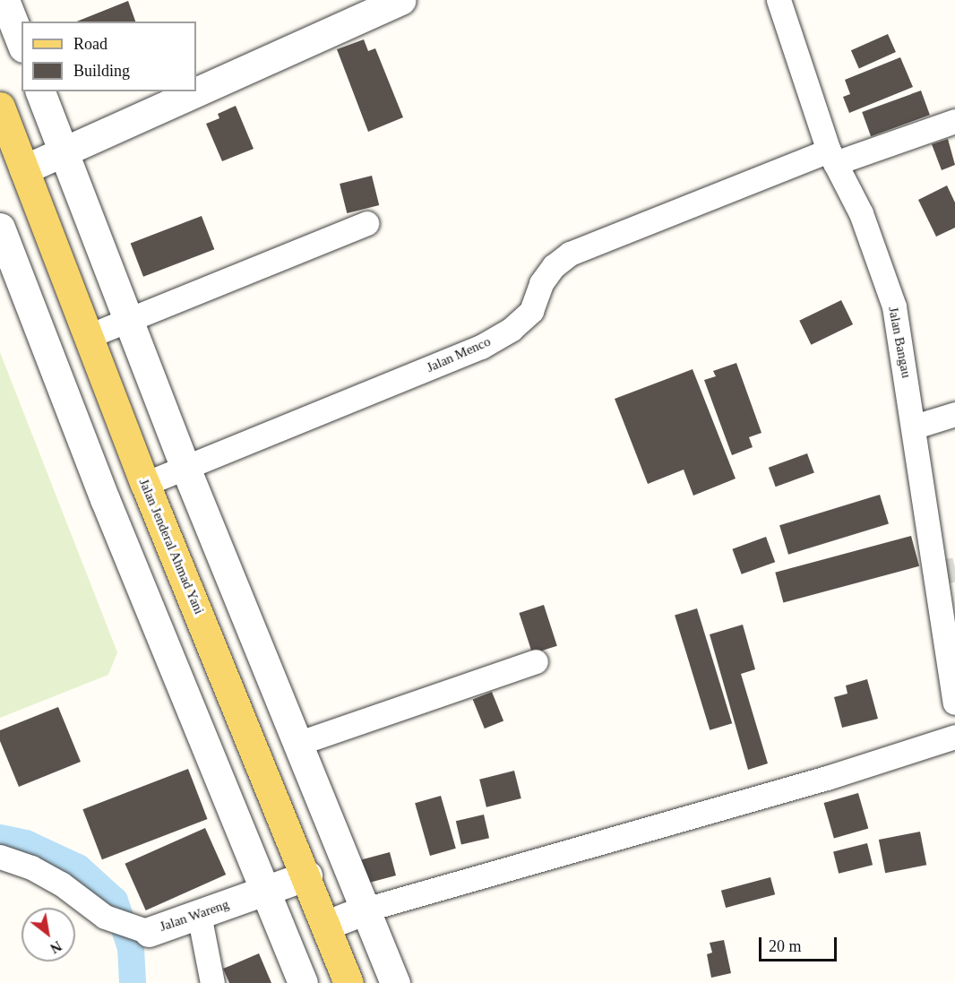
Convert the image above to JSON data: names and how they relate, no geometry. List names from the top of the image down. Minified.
{"streets":{"main road":["Jalan Jenderal Ahmad Yani"],"street":["Jalan Bangau","Jalan Menco","Jalan Wareng"]},"crossings":[["Jalan Bangau","Jalan Menco"],["Jalan Menco","Jalan Jenderal Ahmad Yani"],["Jalan Jenderal Ahmad Yani","Jalan Wareng"]],"legend":["Road","Building"],"scale_bar":"20 m","north":"bottom right"}
